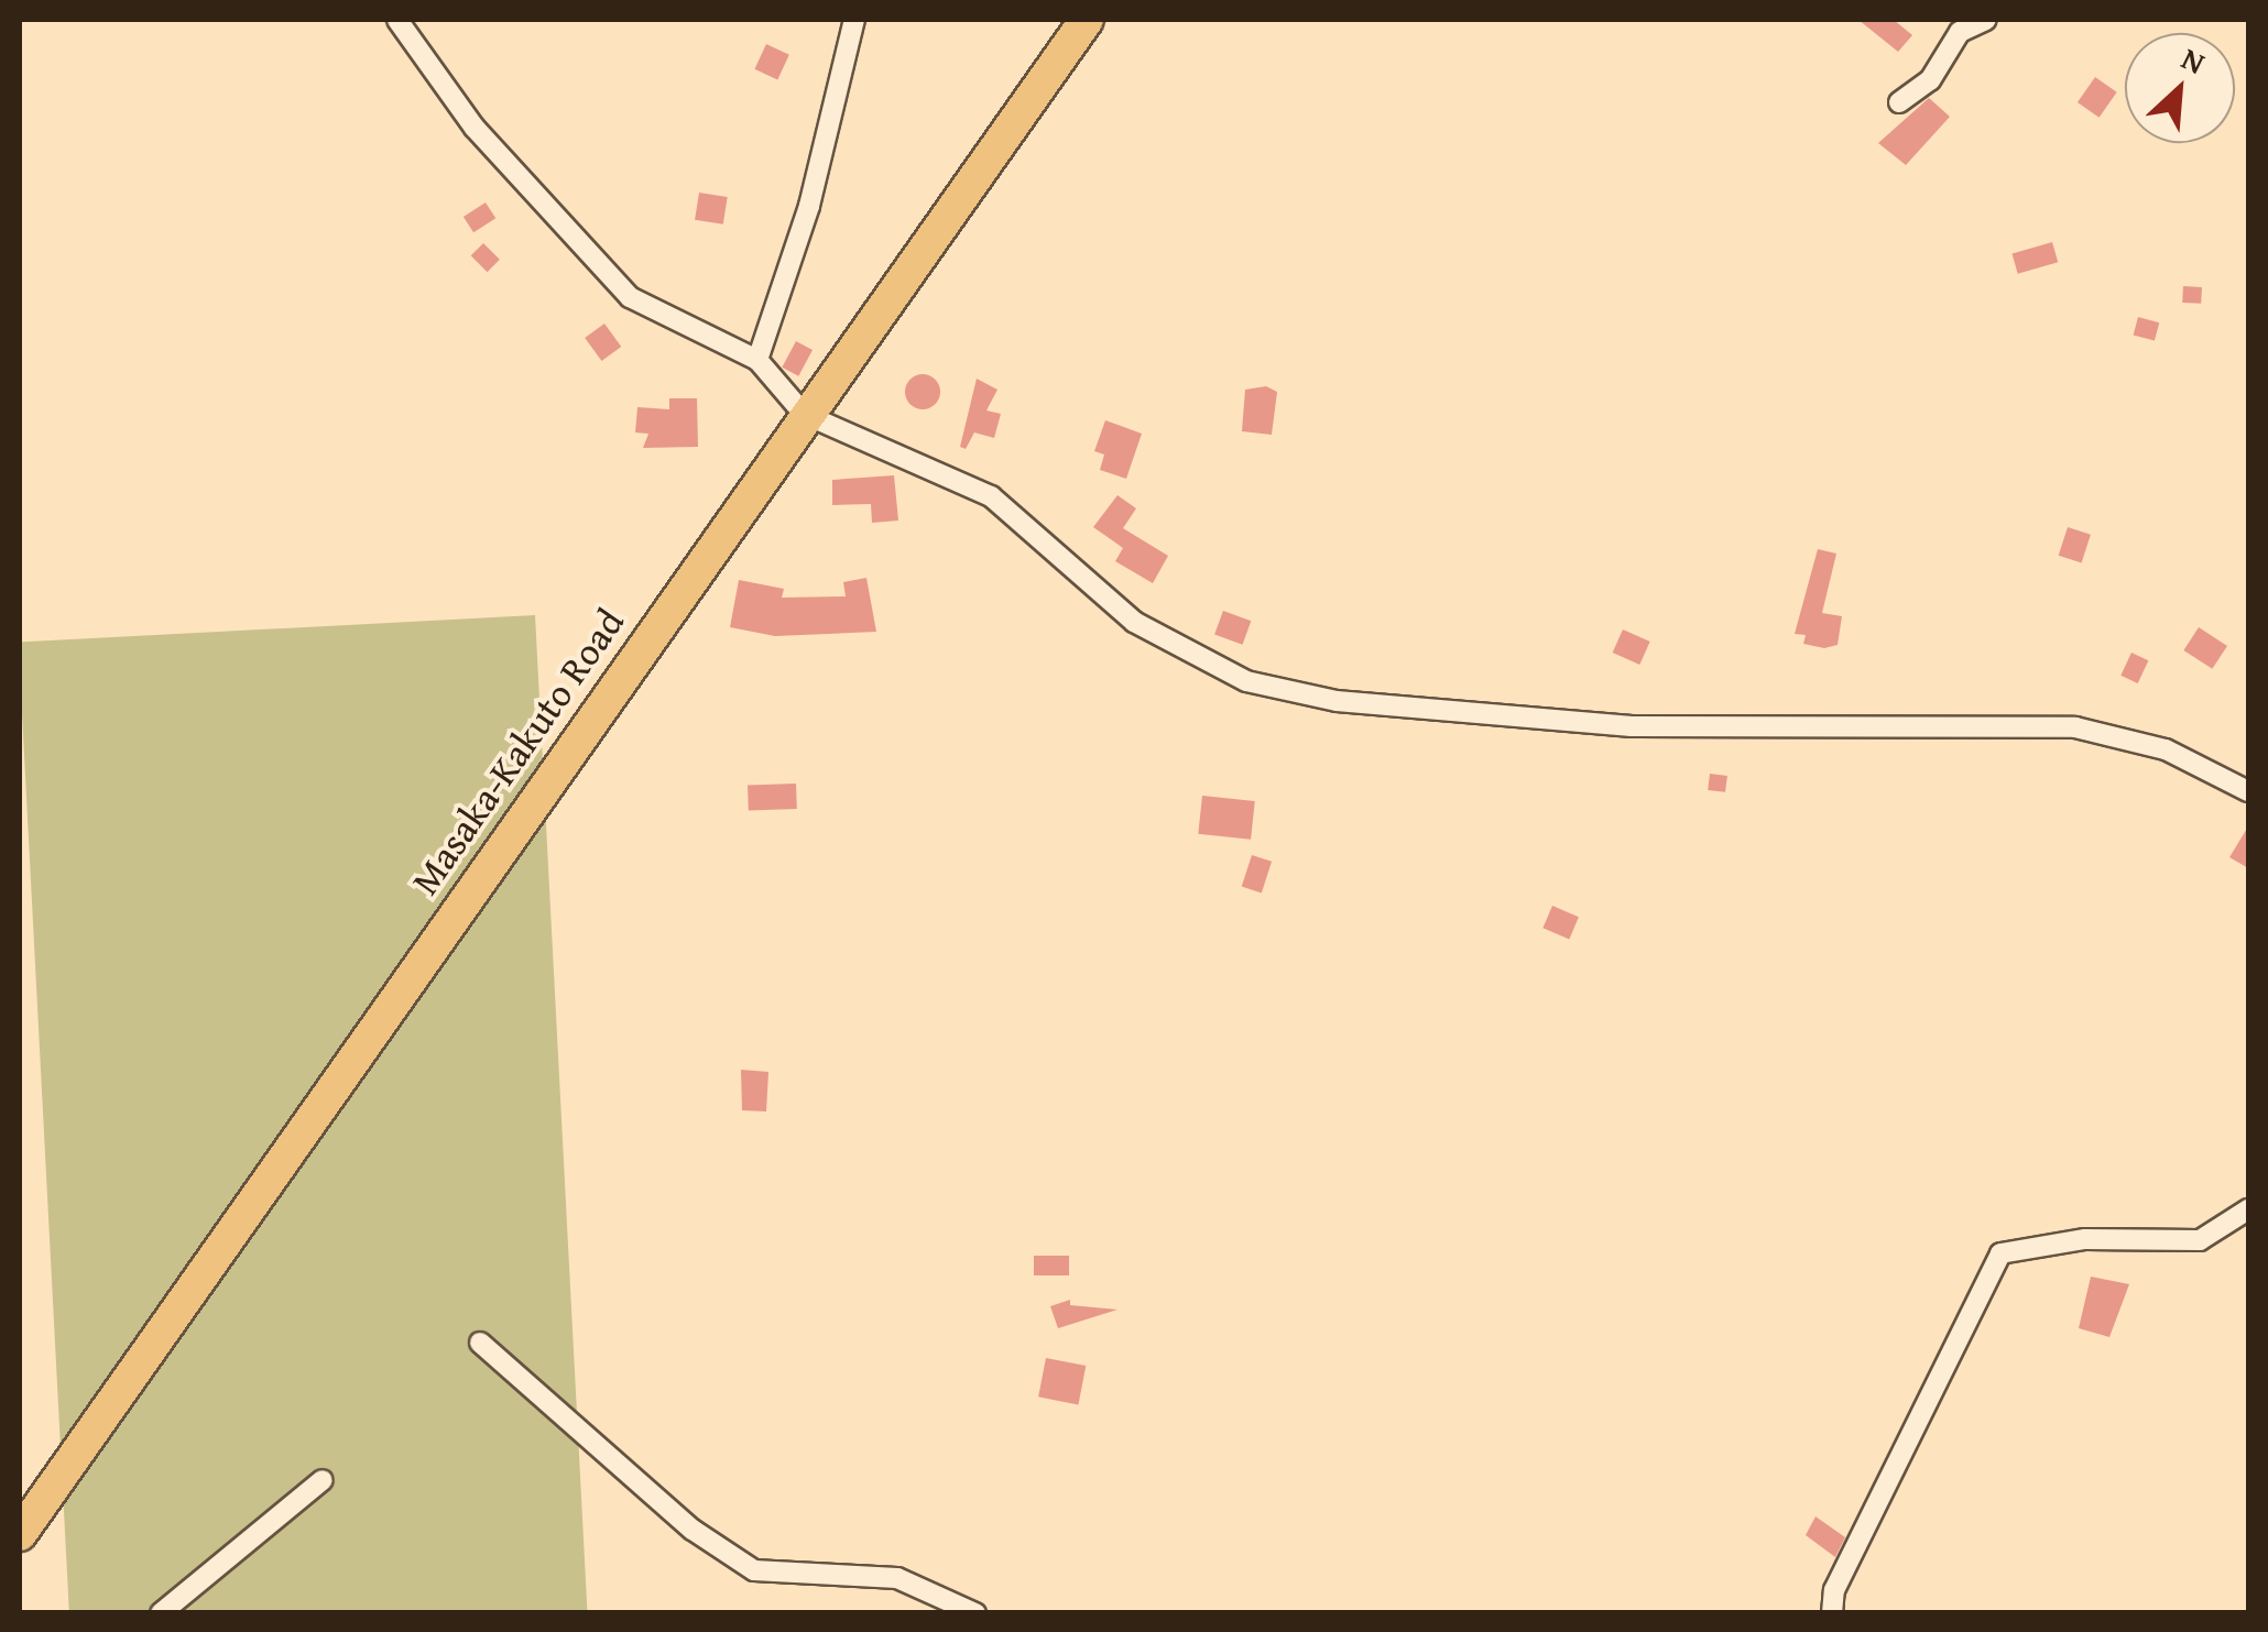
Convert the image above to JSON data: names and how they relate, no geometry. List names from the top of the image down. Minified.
{"streets":{"highway":["Masaka-Kakuto Road"]},"north":"top right"}
